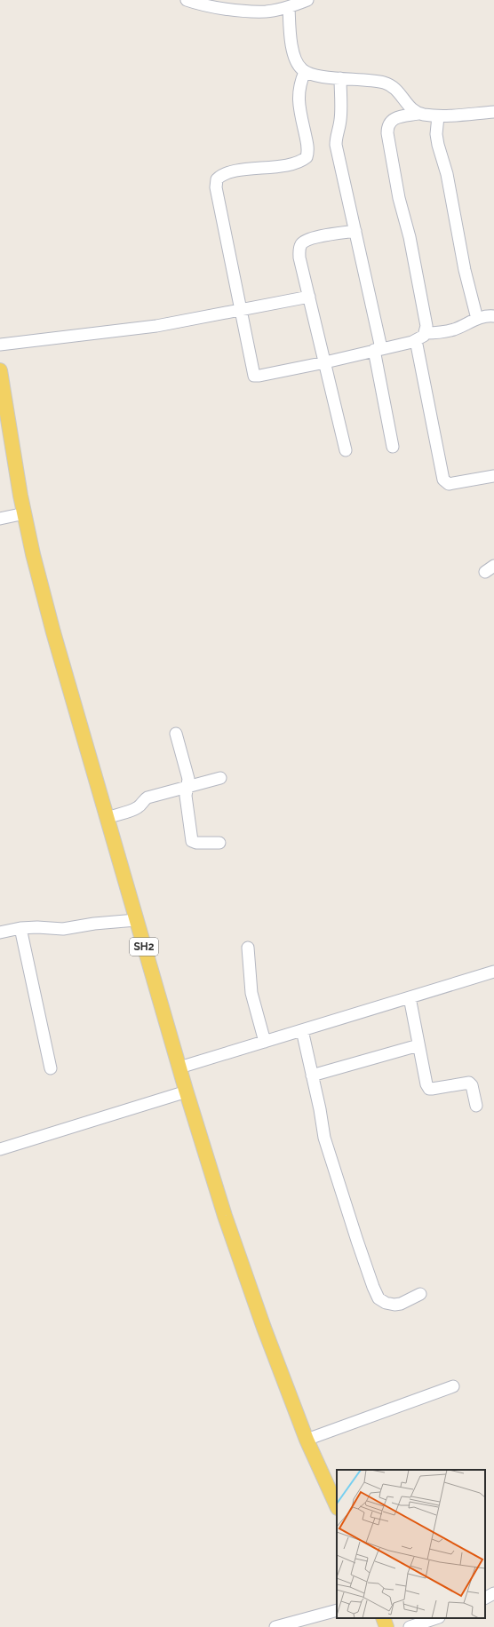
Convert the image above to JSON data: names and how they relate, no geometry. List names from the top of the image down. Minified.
{"streets":{"main road":["SH2"]}}
